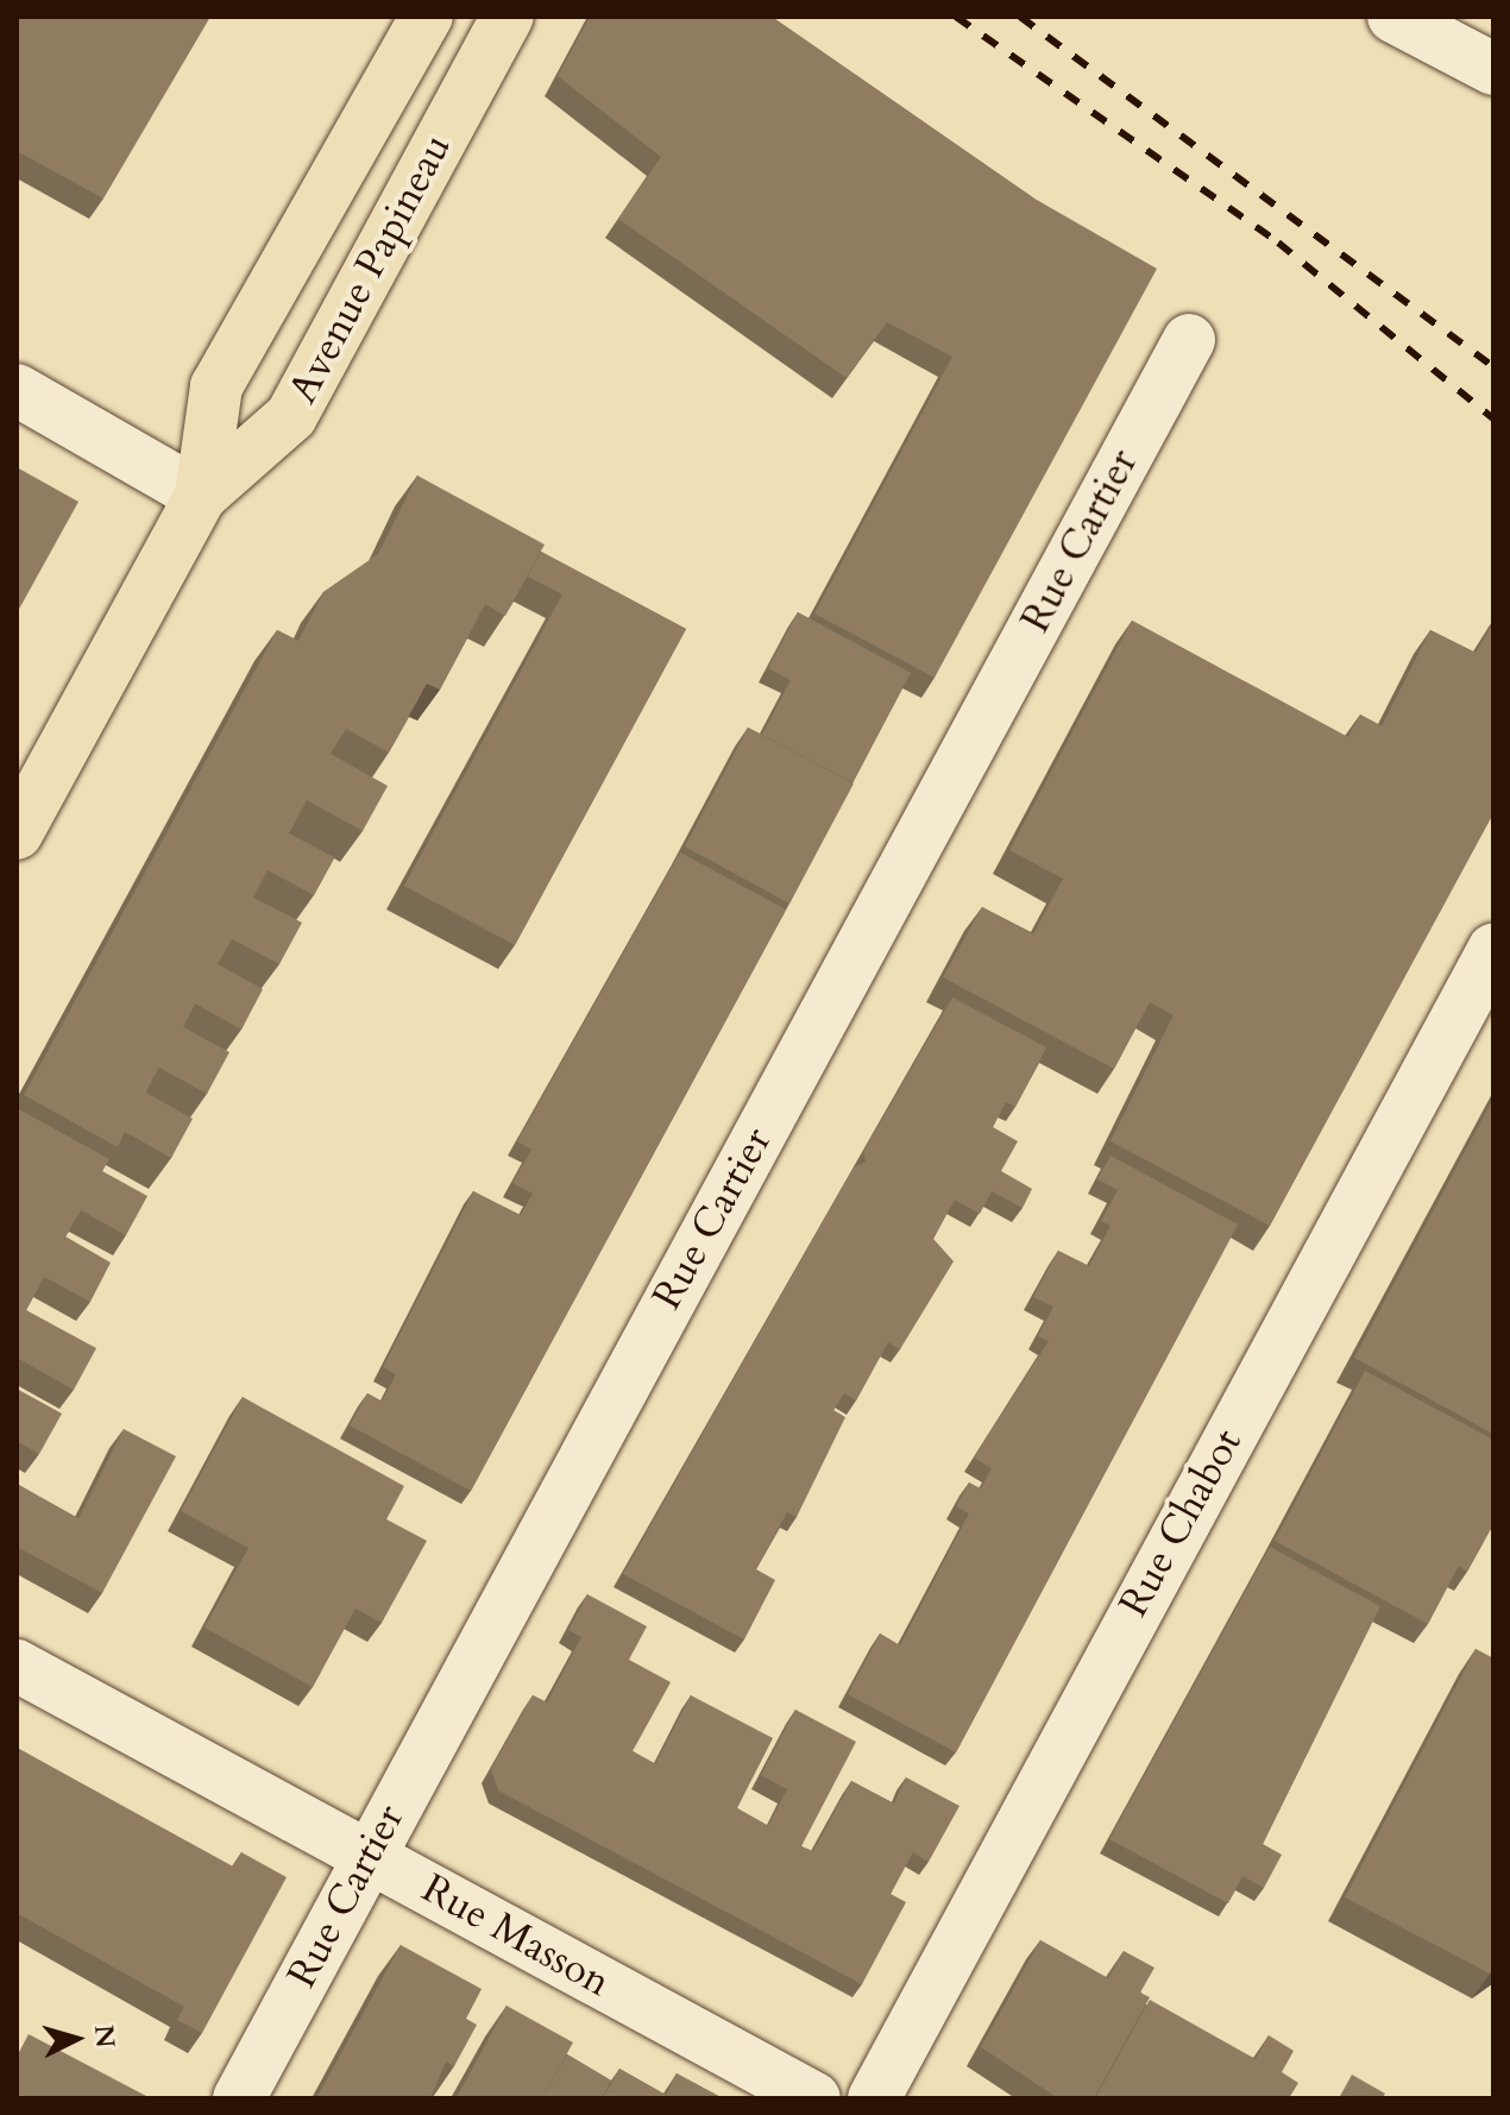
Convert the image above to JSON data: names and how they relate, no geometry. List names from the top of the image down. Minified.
{"streets":{"main road":["Avenue Papineau"],"street":["Rue Cartier","Rue Chabot","Rue Masson"]},"crossings":[["Rue Cartier","Rue Masson"]],"north":"right"}
